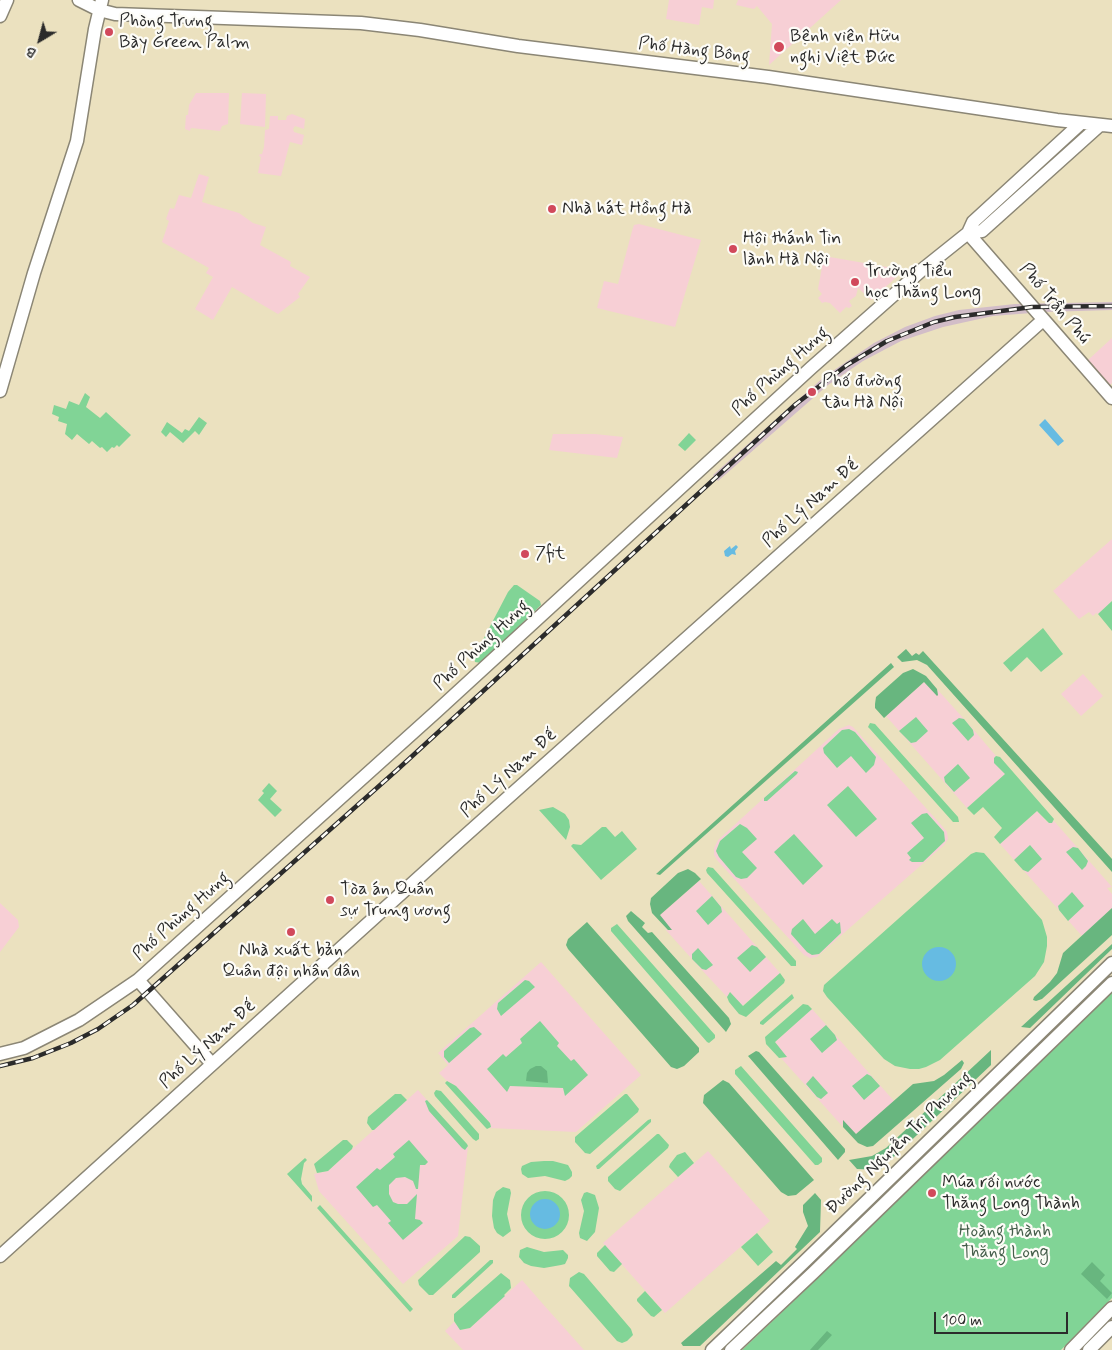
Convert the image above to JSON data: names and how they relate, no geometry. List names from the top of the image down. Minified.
{"streets":{"street":["Phố Hàng Bông","Phố Trần Phú","Phố Phùng Hưng","Phố Lý Nam Đế","Đường Nguyễn Tri Phương"]},"crossings":[["Phố Hàng Bông","Phố Phùng Hưng"],["Phố Trần Phú","Phố Phùng Hưng"],["Phố Trần Phú","Phố Lý Nam Đế"]],"parks":["Hoàng thành Thăng Long"],"places":["Phòng Trưng Bày Green Palm","Bệnh viện Hữu nghị Việt Đức","Nhà hát Hồng Hà","Hội thánh Tin lành Hà Nội","Trường Tiểu học Thăng Long","Phố đường tàu Hà Nội","7fit","Tòa án Quân sự Trung ương","Nhà xuất bản Quân đội nhân dân","Múa rối nước Thăng Long Thành"],"scale_bar":"100 m","north":"bottom left"}
